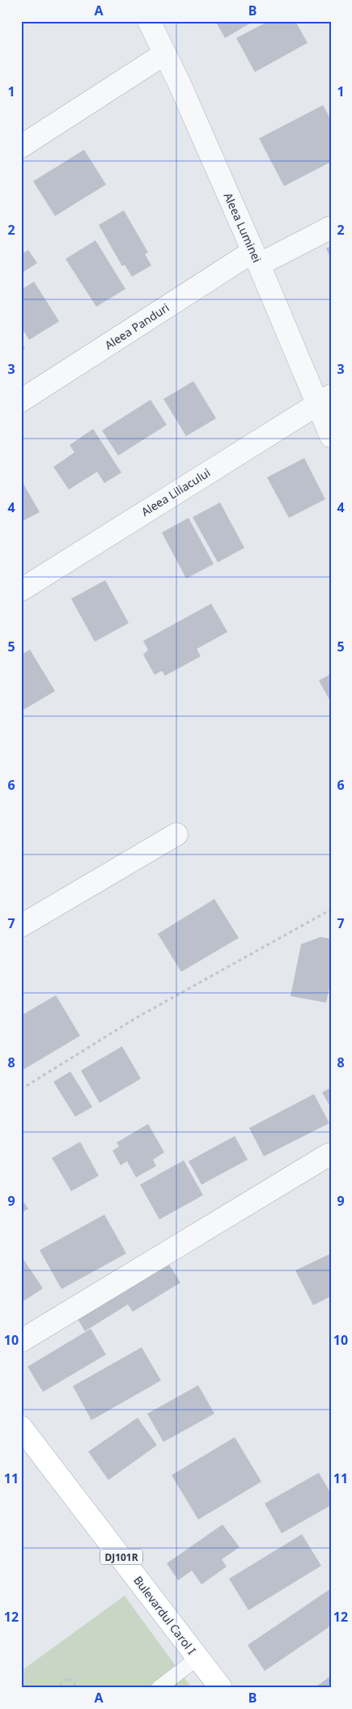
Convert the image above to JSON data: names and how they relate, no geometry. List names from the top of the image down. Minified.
{"streets":{"main road":["DJ101R","Bulevardul Carol I"],"street":["Aleea Luminei","Aleea Panduri","Aleea Liliacului"]},"crossings":[["Aleea Luminei","Aleea Panduri"],["Aleea Luminei","Aleea Liliacului"]],"grid":{"columns":["A","B"],"rows":["1","2","3","4","5","6","7","8","9","10","11","12"]}}
